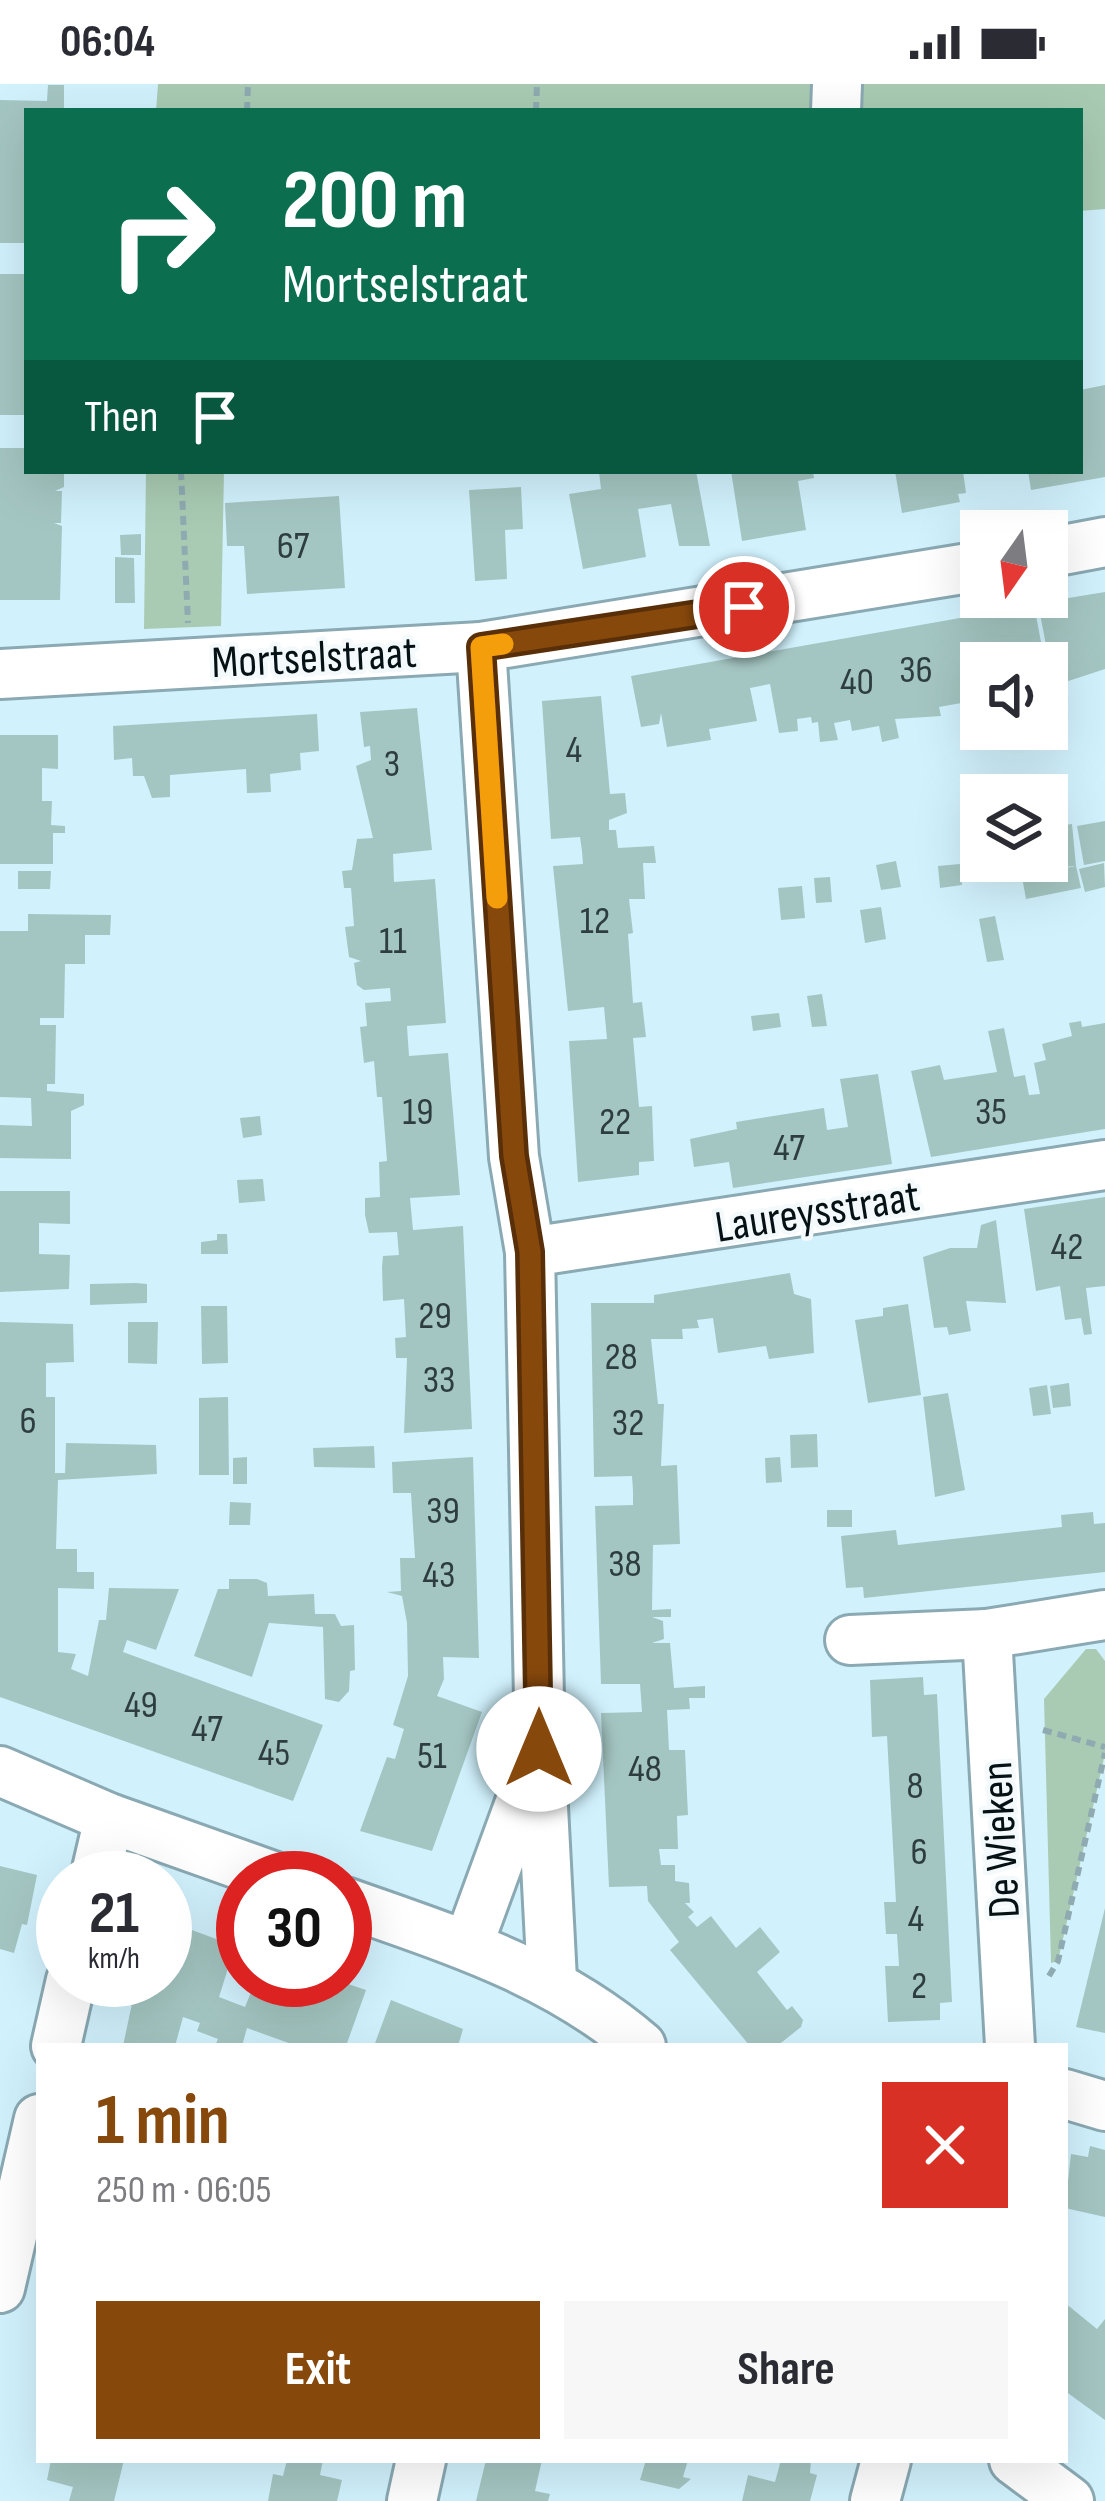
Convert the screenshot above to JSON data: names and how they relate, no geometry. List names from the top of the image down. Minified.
{"streets":{"street":["Mortselstraat","Laureysstraat","De Wieken"]},"house_numbers":["67","36","40","4","3","12","11","19","35","22","47","42","29","28","33","6","32","39","38","43","49","47","45","51","48","8","6","4","2"],"north":"bottom","page":{"status":"06:04","turn":["200 m","Mortselstraat"],"then":"Then","speed":"21 km/h","limit":"30","heading":["1 min","250 m · 06:05"],"buttons":["Exit","Share"]}}
